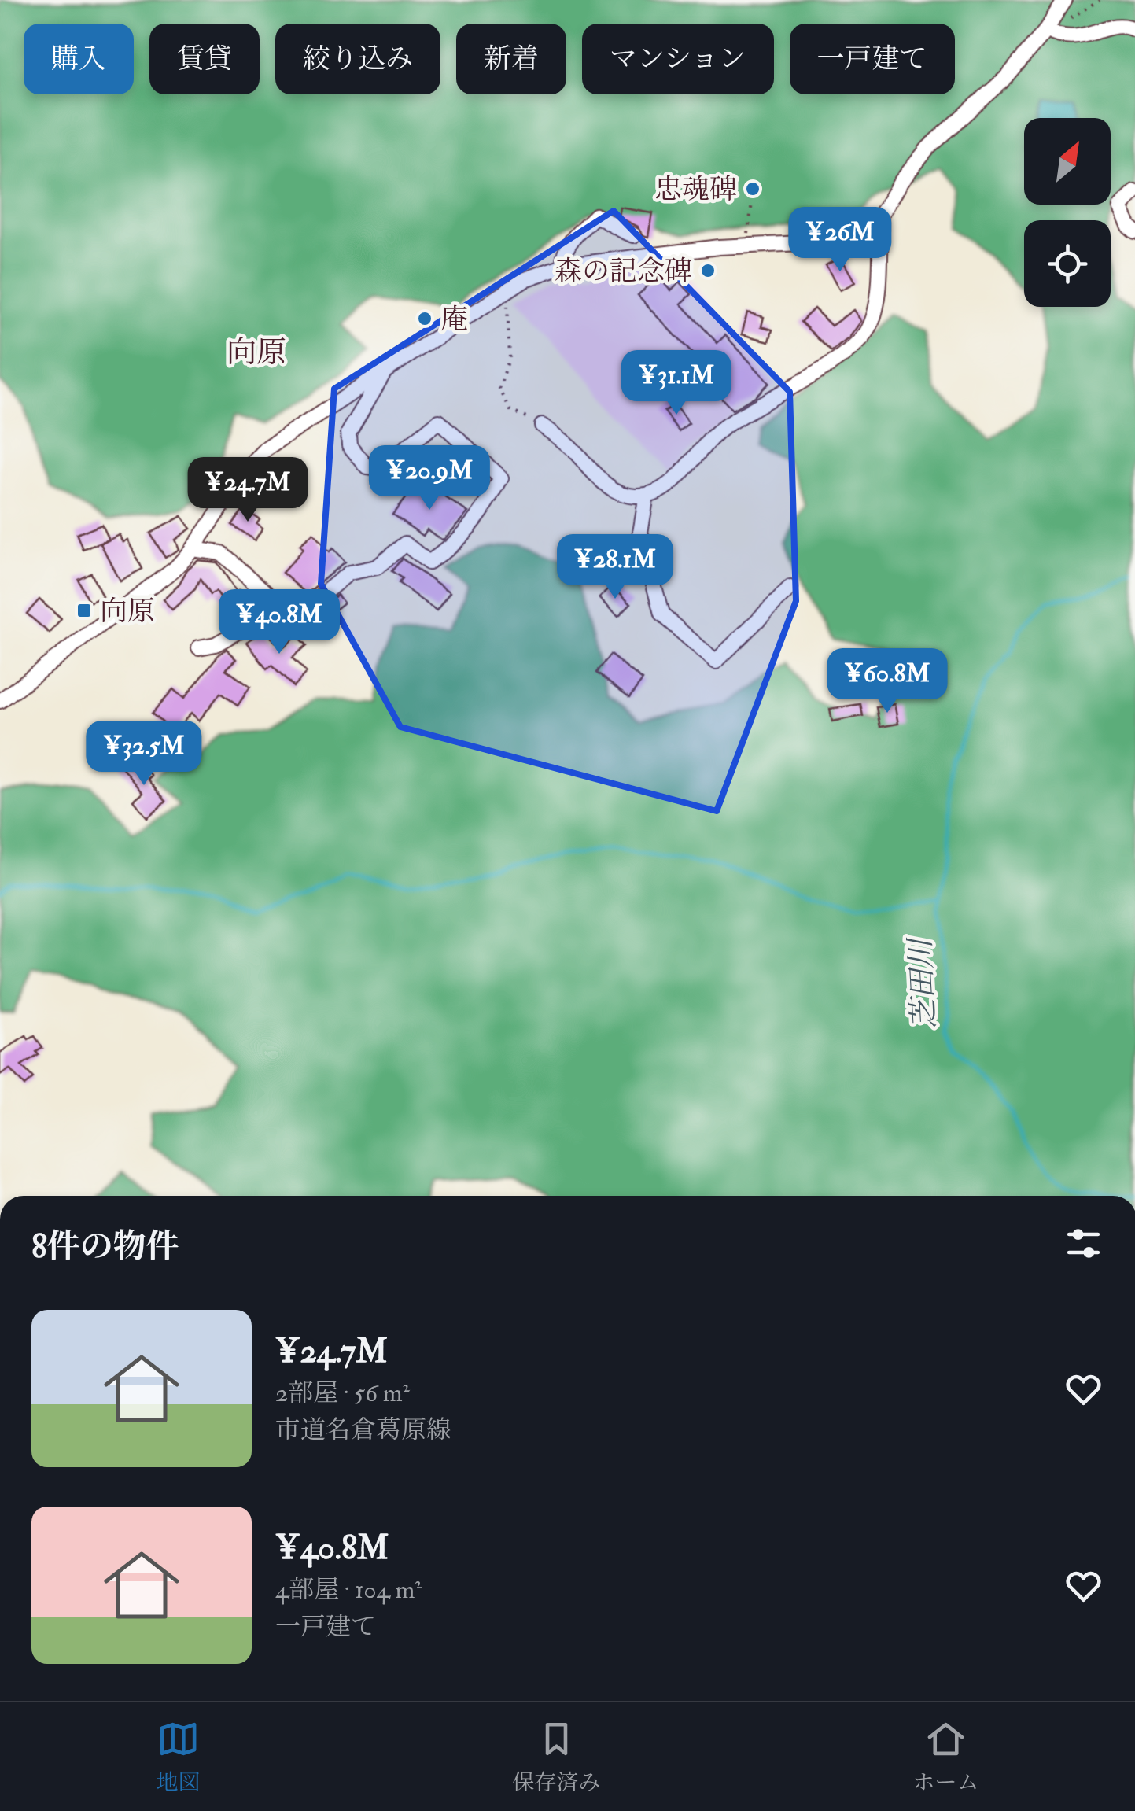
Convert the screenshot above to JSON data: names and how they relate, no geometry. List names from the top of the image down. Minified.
{"districts":["向原"],"water":["芝田川"],"places":{"other":["忠魂碑","森の記念碑","庵"],"transit":["向原"]},"north":"top right","page":{"chip":["購入","賃貸","絞り込み","新着","マンション","一戸建て"],"price":["¥26M","¥31.1M","¥20.9M","¥24.7M","¥28.1M","¥40.8M","¥60.8M","¥32.5M"],"heading":"8件の物件","list":[{"name":"¥24.7M","note":"2部屋 · 56 m² · 市道名倉葛原線"},{"name":"¥40.8M","note":"4部屋 · 104 m² · 一戸建て"}],"tabs":["地図","保存済み","ホーム"]}}
